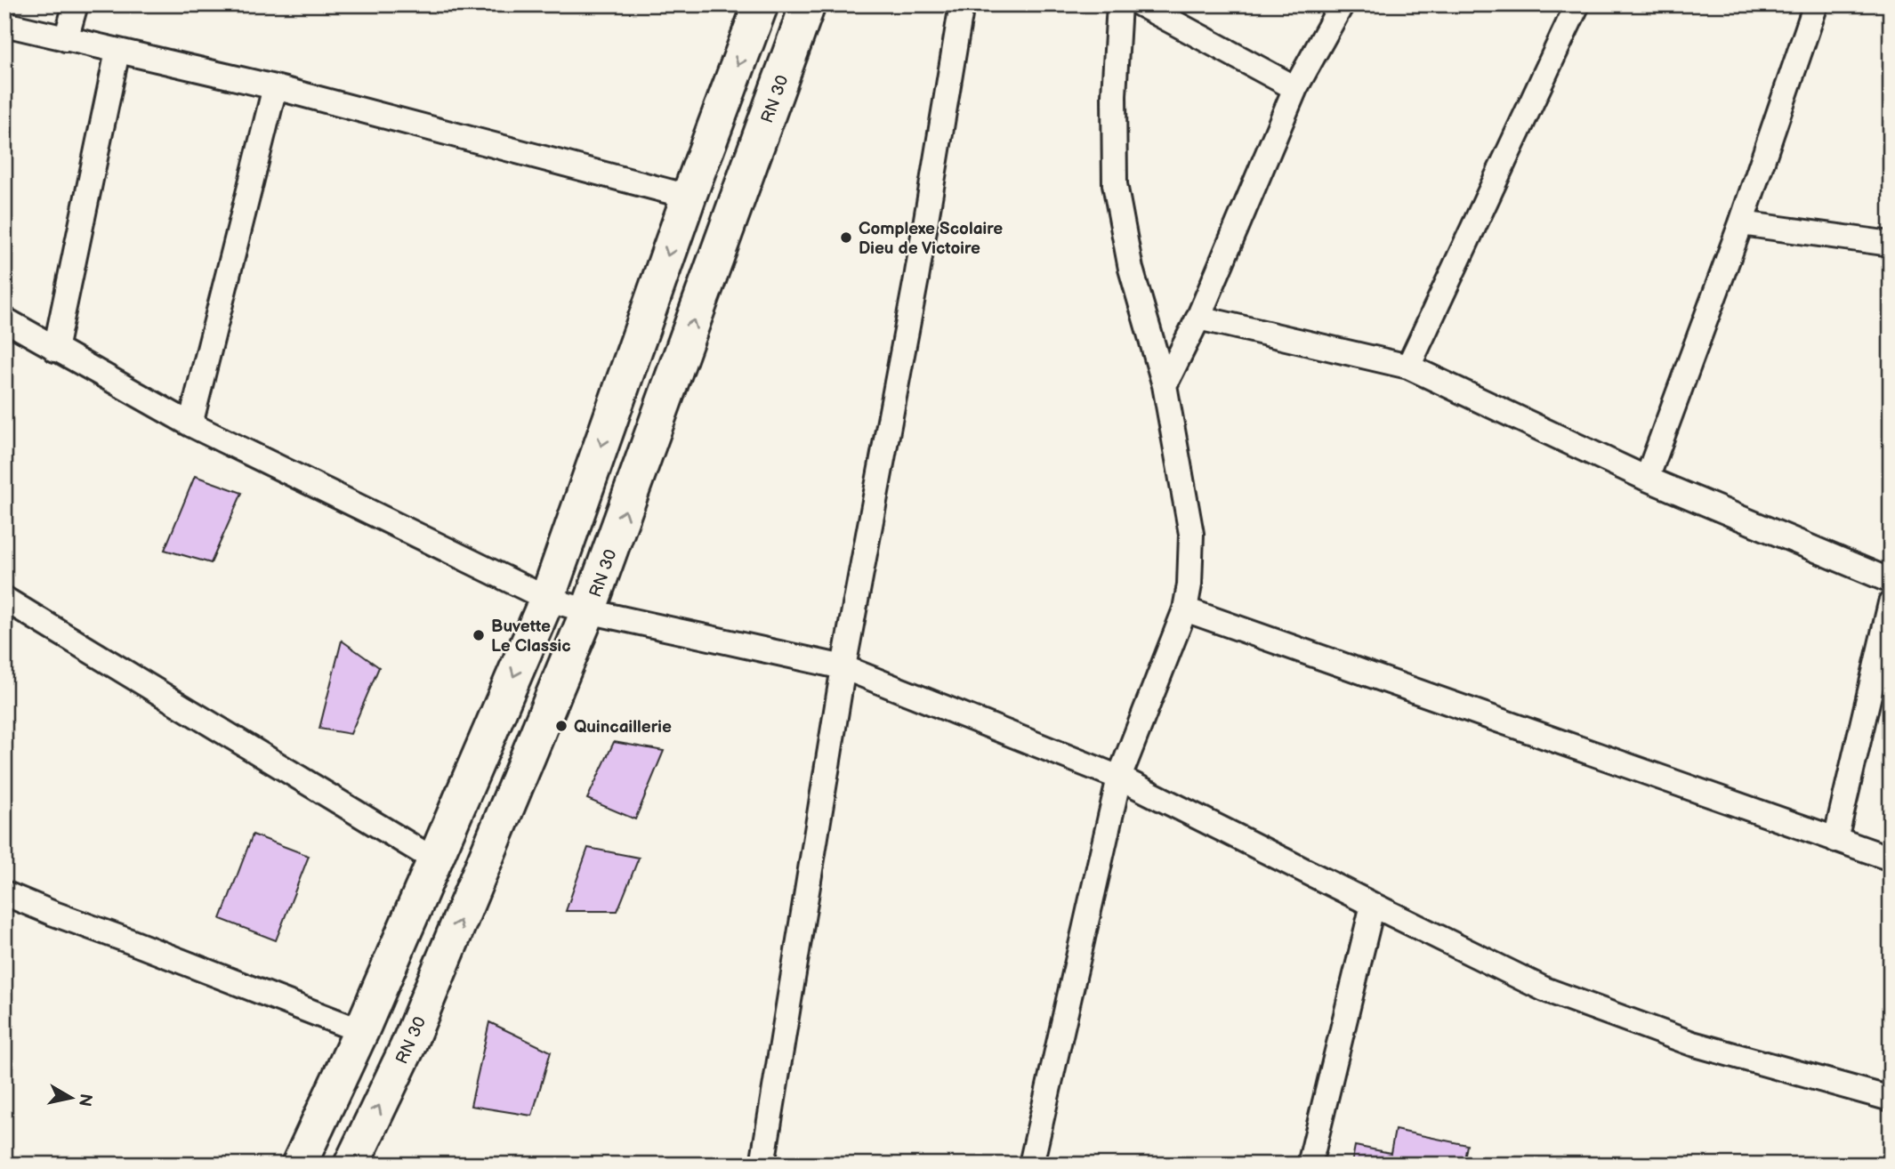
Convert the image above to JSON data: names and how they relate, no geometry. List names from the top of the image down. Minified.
{"streets":{"main road":["RN 30"]},"places":["Complexe Scolaire Dieu de Victoire","Buvette Le Classic","Quincaillerie"],"north":"right"}
